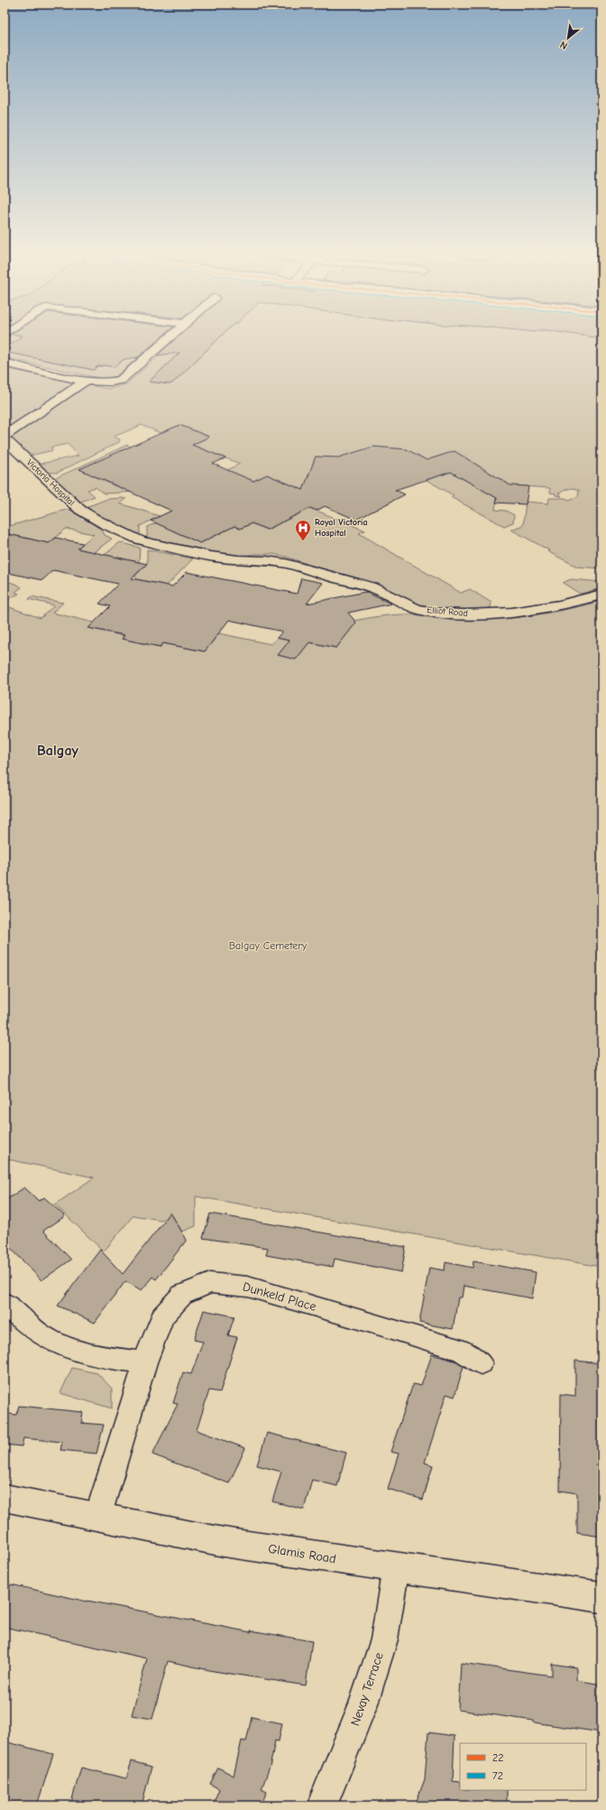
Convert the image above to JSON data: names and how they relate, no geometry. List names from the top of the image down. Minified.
{"streets":{"street":["Victoria Hospital","Elliot Road","Dunkeld Place","Glamis Road","Nevay Terrace"]},"crossings":[["Victoria Hospital","Elliot Road"],["Dunkeld Place","Glamis Road"],["Glamis Road","Nevay Terrace"]],"districts":["Balgay"],"parks":["Balgay Cemetery"],"places":{"hospital":["Royal Victoria Hospital"]},"legend":["22","72"],"north":"bottom left"}
